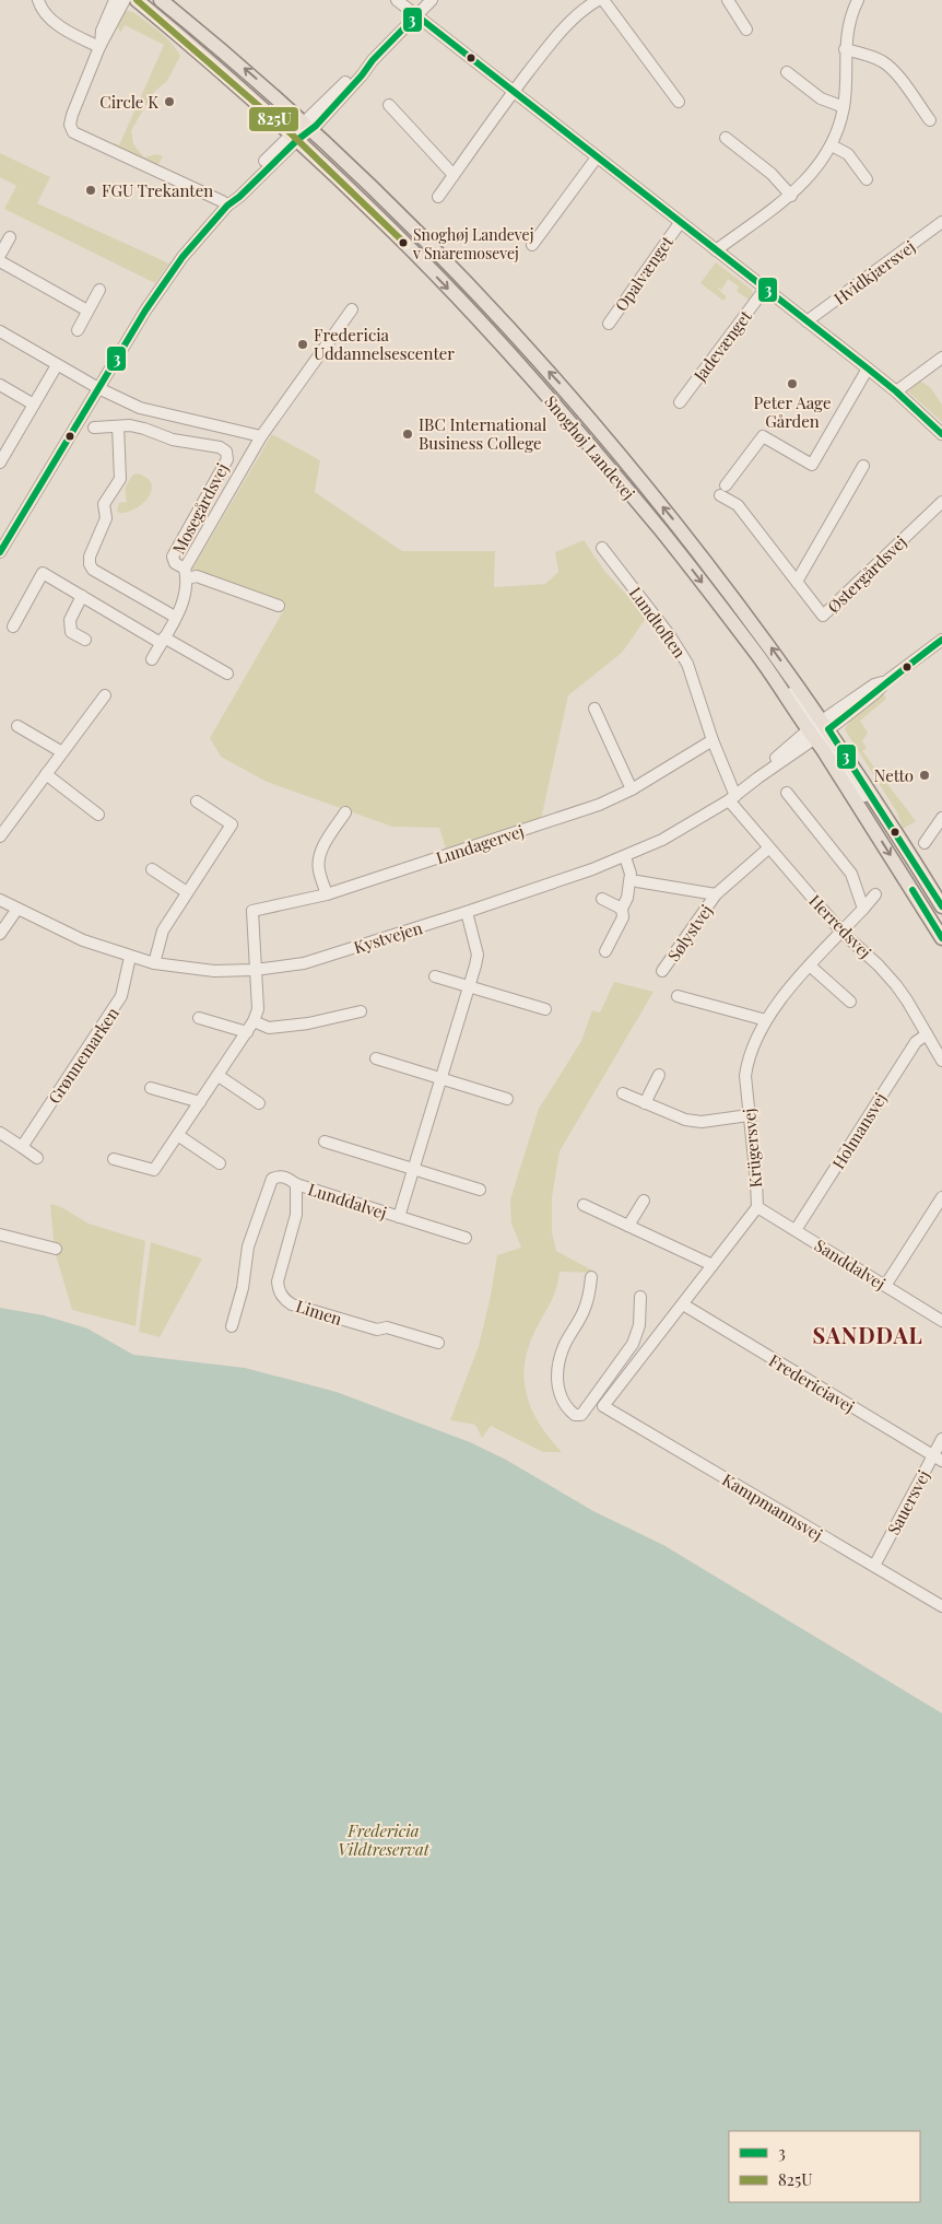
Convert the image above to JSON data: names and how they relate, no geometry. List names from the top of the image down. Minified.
{"streets":{"main road":["Snoghøj Landevej"],"street":["Hvidkjærsvej","Opalvænget","Jadevænget","Mosegårdsvej","Østergårdsvej","Lundtoften","Lundagervej","Herredsvej","Sølystvej","Kystvejen","Grønnemarken","Holmansvej","Krügersvej","Lunddalvej","Sanddalvej","Limen","Fredericiavej","Sauersvej","Kampmannsvej"]},"crossings":[["Snoghøj Landevej","Kystvejen"],["Lundtoften","Lundagervej"],["Lundtoften","Herredsvej"],["Lundtoften","Kystvejen"],["Lundagervej","Kystvejen"],["Herredsvej","Sølystvej"],["Herredsvej","Kystvejen"],["Herredsvej","Holmansvej"],["Herredsvej","Krügersvej"],["Kystvejen","Grønnemarken"],["Kystvejen","Lunddalvej"],["Holmansvej","Sanddalvej"],["Krügersvej","Sanddalvej"],["Krügersvej","Fredericiavej"],["Krügersvej","Kampmannsvej"],["Lunddalvej","Limen"],["Fredericiavej","Sauersvej"],["Sauersvej","Kampmannsvej"]],"districts":["SANDDAL"],"parks":["Fredericia Vildtreservat"],"places":["Circle K","FGU Trekanten","Snoghøj Landevej v Snaremosevej","Fredericia Uddannelsescenter","Peter Aage Gården","IBC International Business College","Netto"],"lines":["transit line 825U","transit line 3"],"legend":["3","825U"]}
